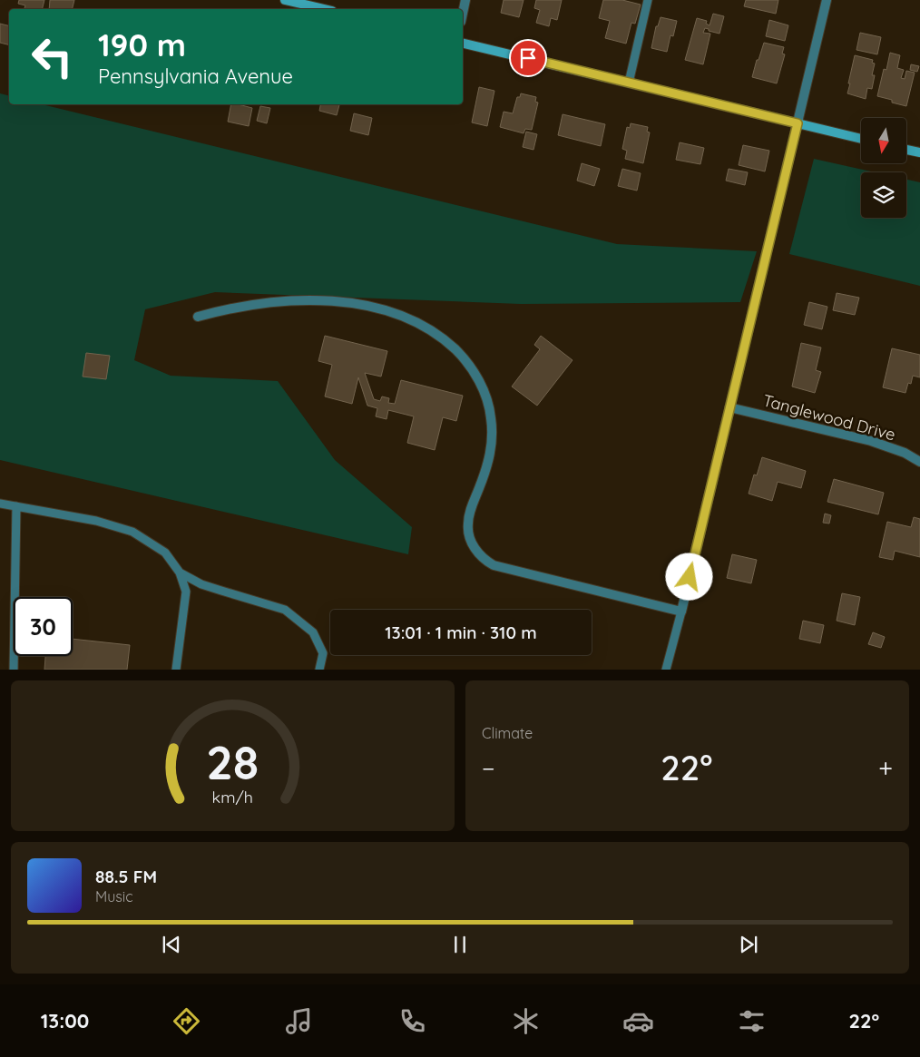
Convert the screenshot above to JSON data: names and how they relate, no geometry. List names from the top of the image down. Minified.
{"streets":{"street":["Tanglewood Drive"]},"north":"bottom","page":{"turn":["190 m","Pennsylvania Avenue"],"limit":"30","trip":"13:01 · 1 min · 310 m","tile":"Climate","heat":["−","22°","+"],"song":["88.5 FM","Music"],"tabs":["13:00","22°"],"gauge":["28","km/h"]}}
